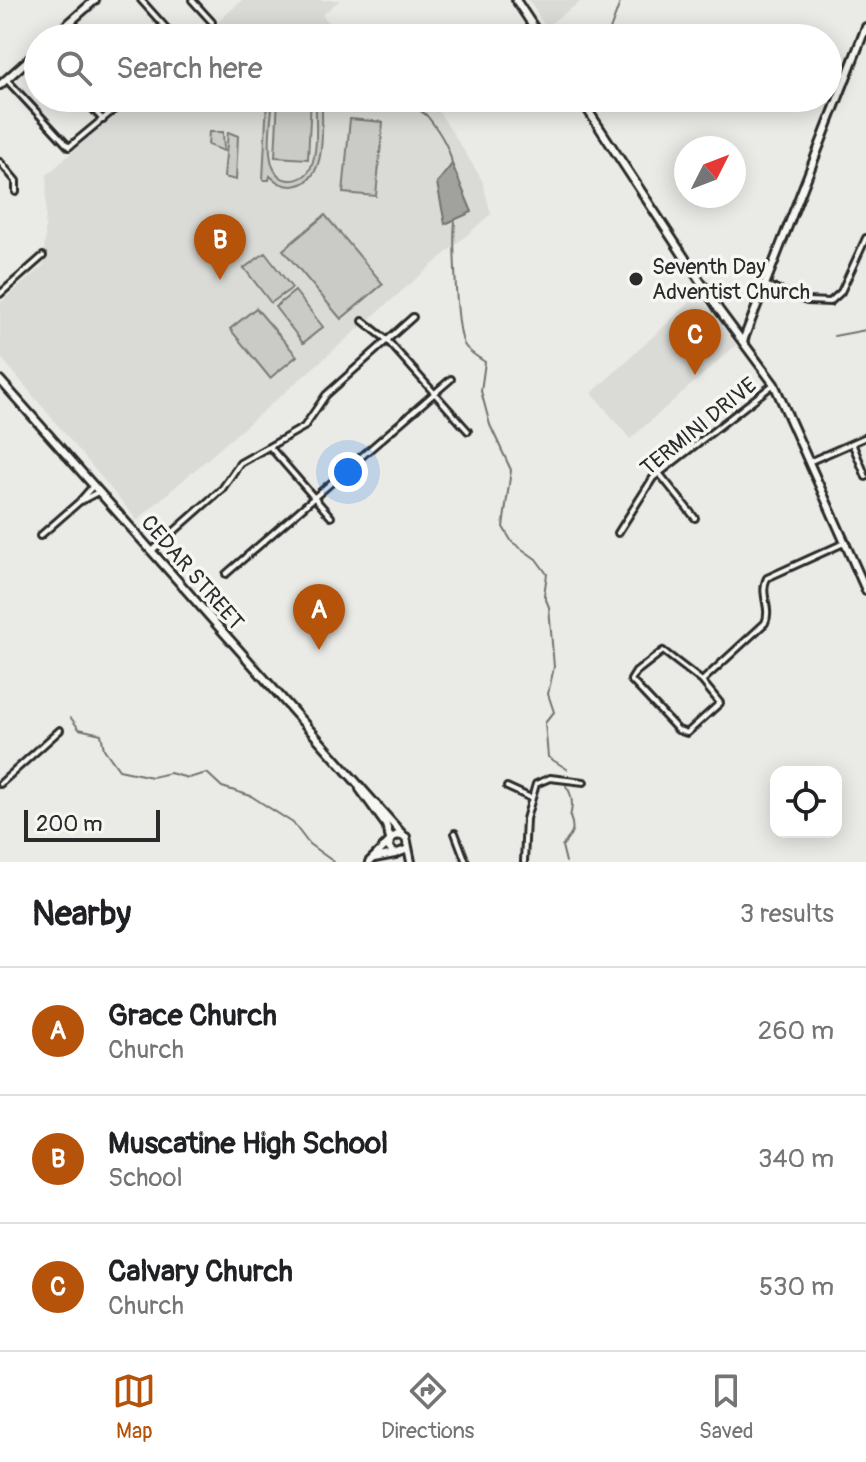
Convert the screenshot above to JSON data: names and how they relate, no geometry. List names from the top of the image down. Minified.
{"streets":{"main road":["CEDAR STREET"],"street":["TERMINI DRIVE"]},"places":["Seventh Day Adventist Church"],"scale_bar":"200 m","north":"top right","page":{"search":"Search here","pins":["B","C","A"],"scale":"200 m","heading":["Nearby","3 results"],"list":[{"mark":"A","name":"Grace Church","note":"Church","value":"260 m"},{"mark":"B","name":"Muscatine High School","note":"School","value":"340 m"},{"mark":"C","name":"Calvary Church","note":"Church","value":"530 m"}],"nav":["Map","Directions","Saved"]}}
